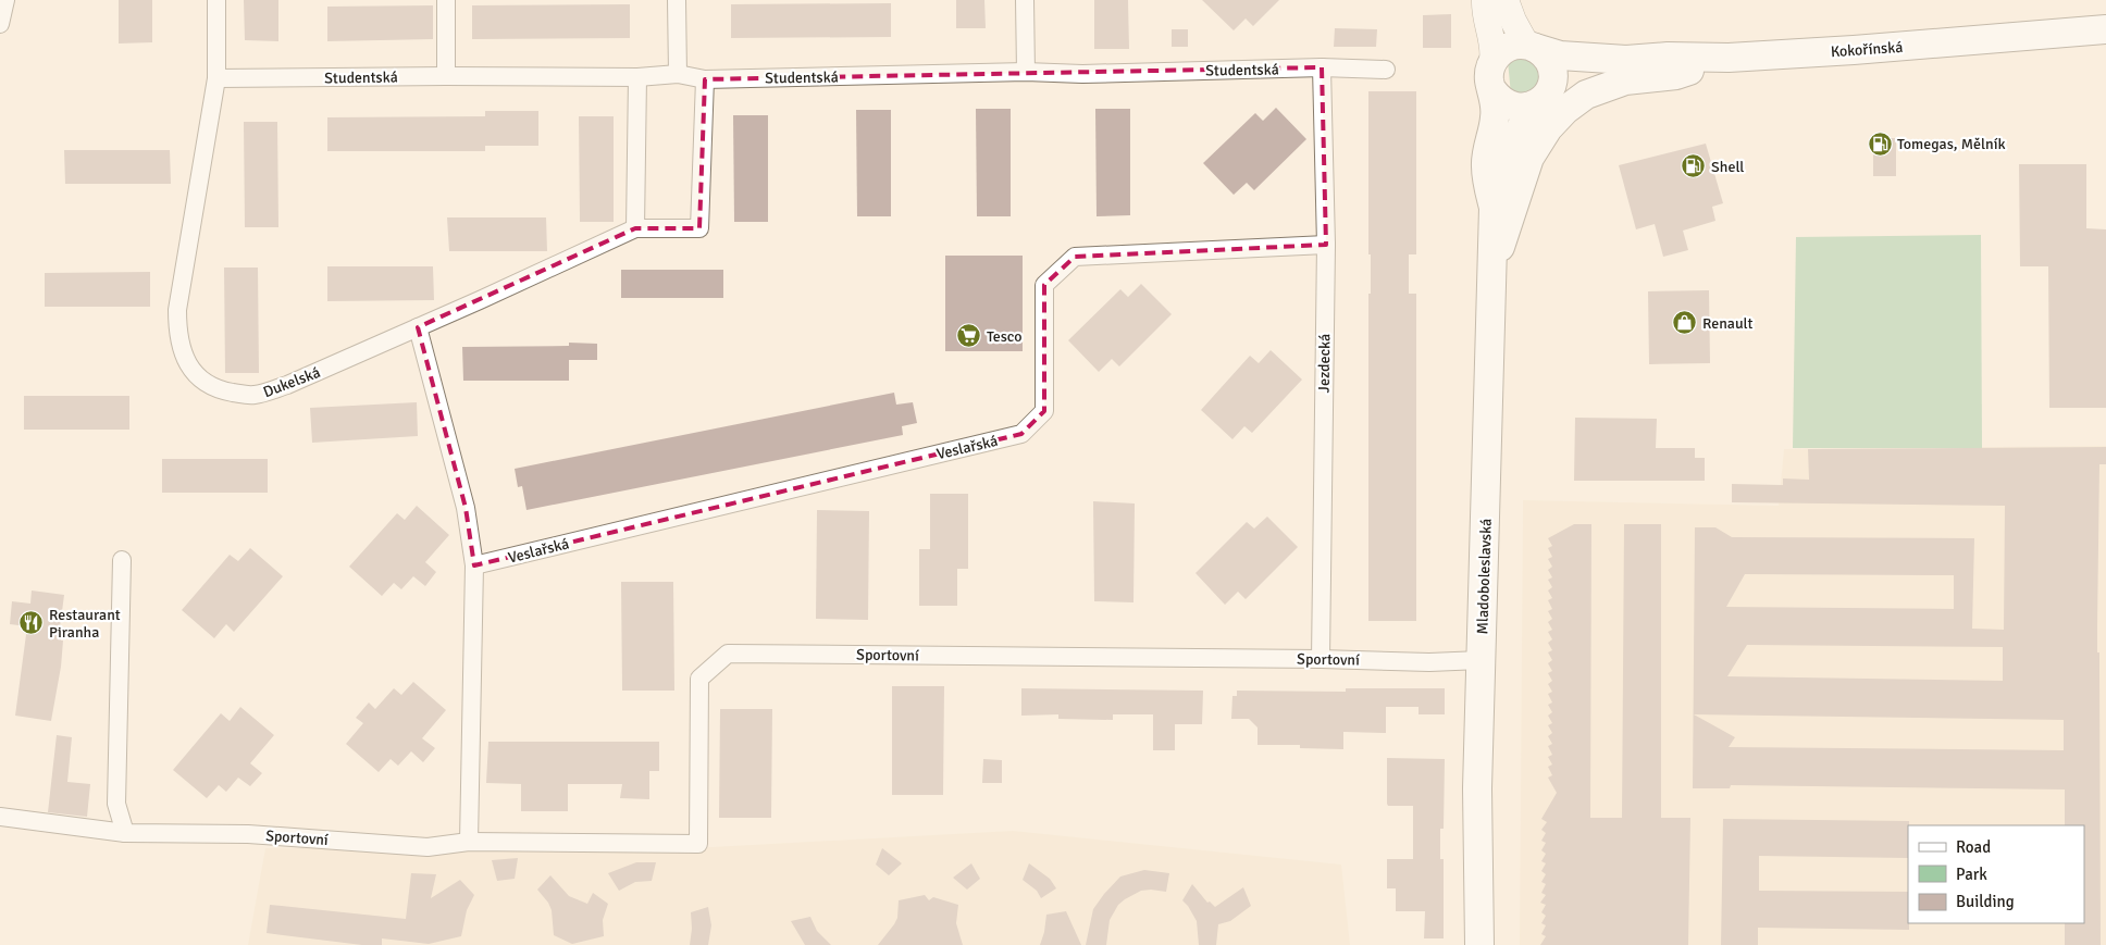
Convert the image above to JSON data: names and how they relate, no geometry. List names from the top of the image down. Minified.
{"streets":{"main road":["Kokořínská","Mladoboleslavská"],"street":["Studentská","Jezdecká","Dukelská","Veslařská","Sportovní"]},"crossings":[["Kokořínská","Mladoboleslavská"],["Studentská","Jezdecká"],["Studentská","Dukelská"],["Jezdecká","Veslařská"],["Jezdecká","Sportovní"],["Mladoboleslavská","Sportovní"]],"places":{"fuel station":["Tomegas, Mělník","Shell"],"shop":["Renault"],"supermarket":["Tesco"],"restaurant":["Restaurant Piranha"]},"legend":["Road","Park","Building"]}
